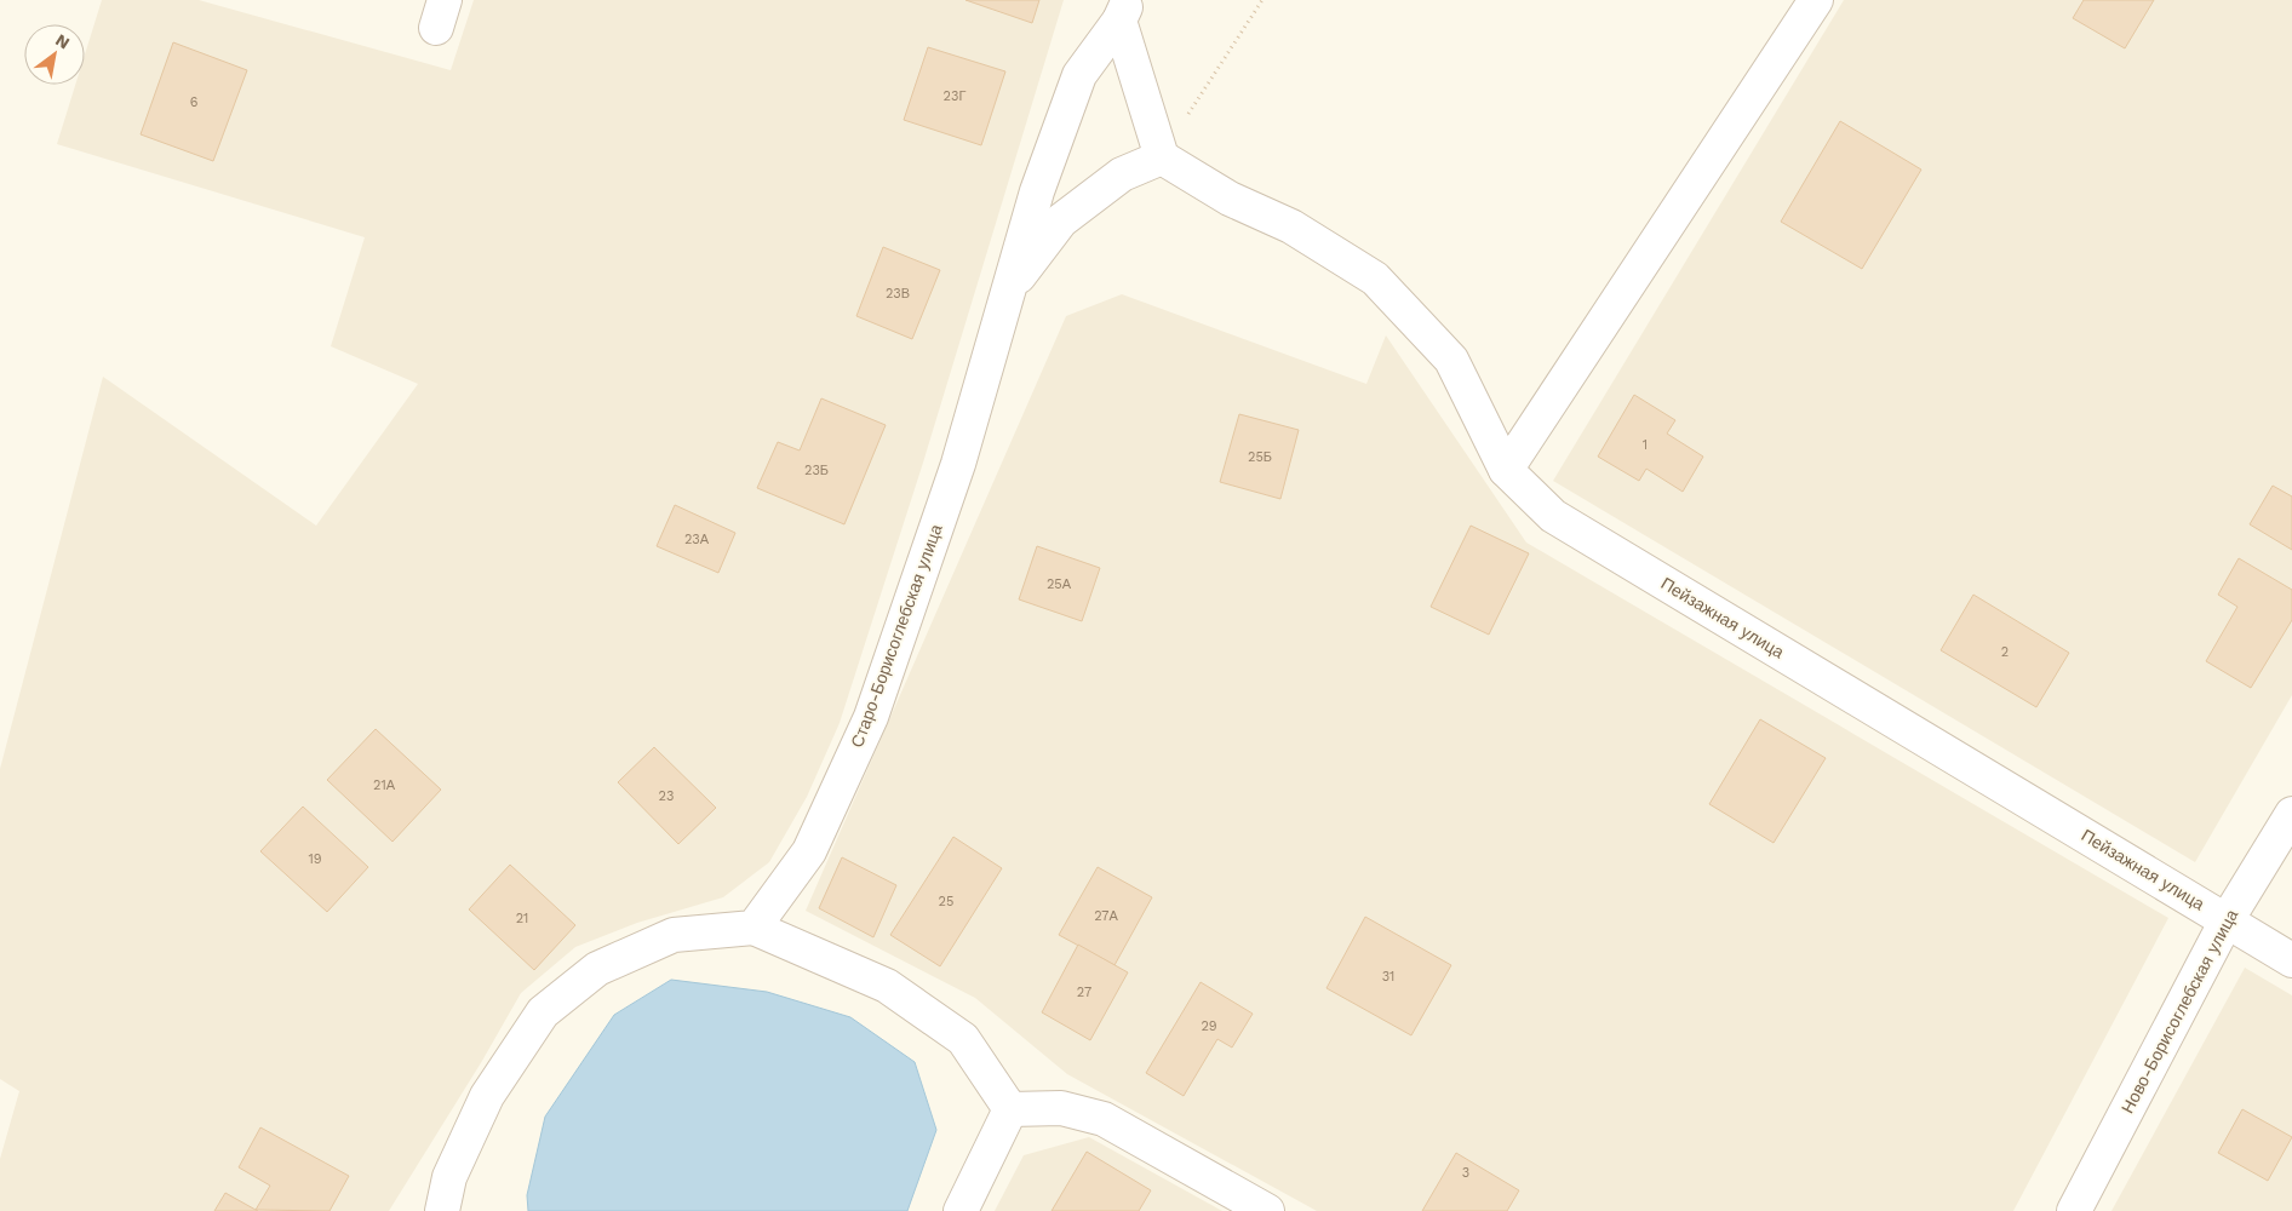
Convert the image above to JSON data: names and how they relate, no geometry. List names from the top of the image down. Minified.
{"streets":{"street":["Пейзажная улица","Старо-Борисоглебская улица","Ново-Борисоглебская улица"]},"crossings":[["Пейзажная улица","Ново-Борисоглебская улица"]],"house_numbers":["23Г","6","23В","1","25Б","23Б","23А","25А","2","21А","23","19","25","27А","21","31","27","29","3"],"north":"top right"}
